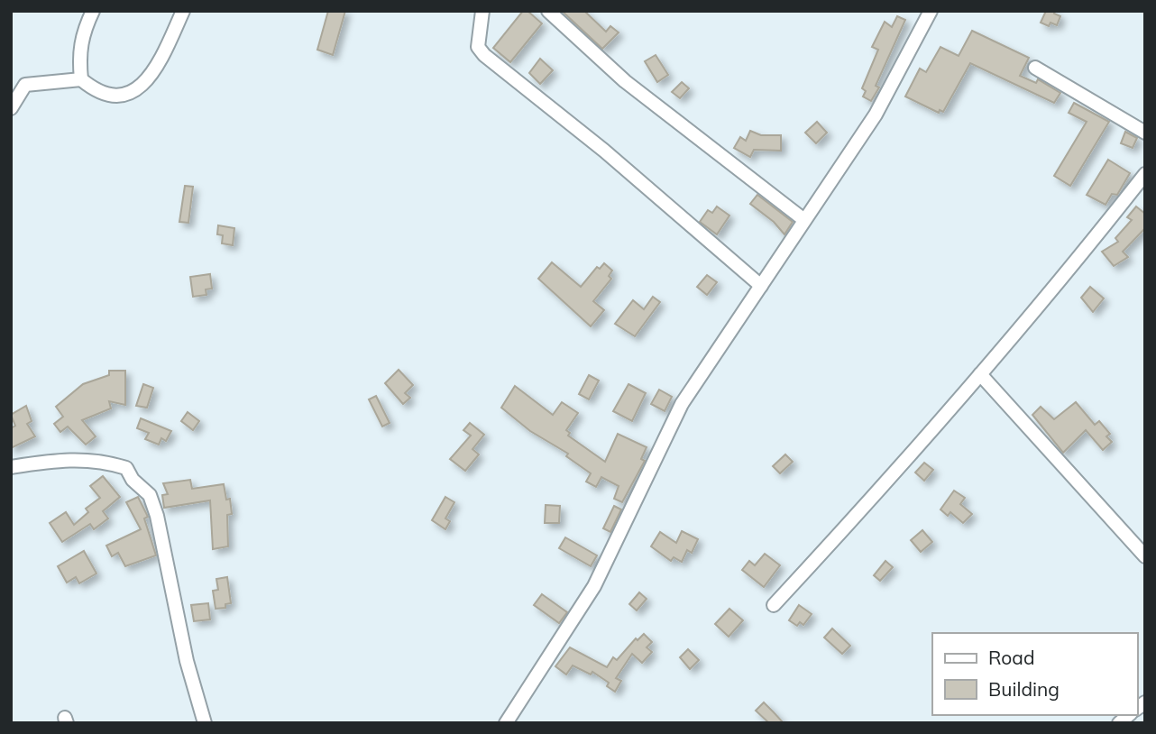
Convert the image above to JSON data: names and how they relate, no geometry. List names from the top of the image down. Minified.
{"legend":["Road","Building"]}
